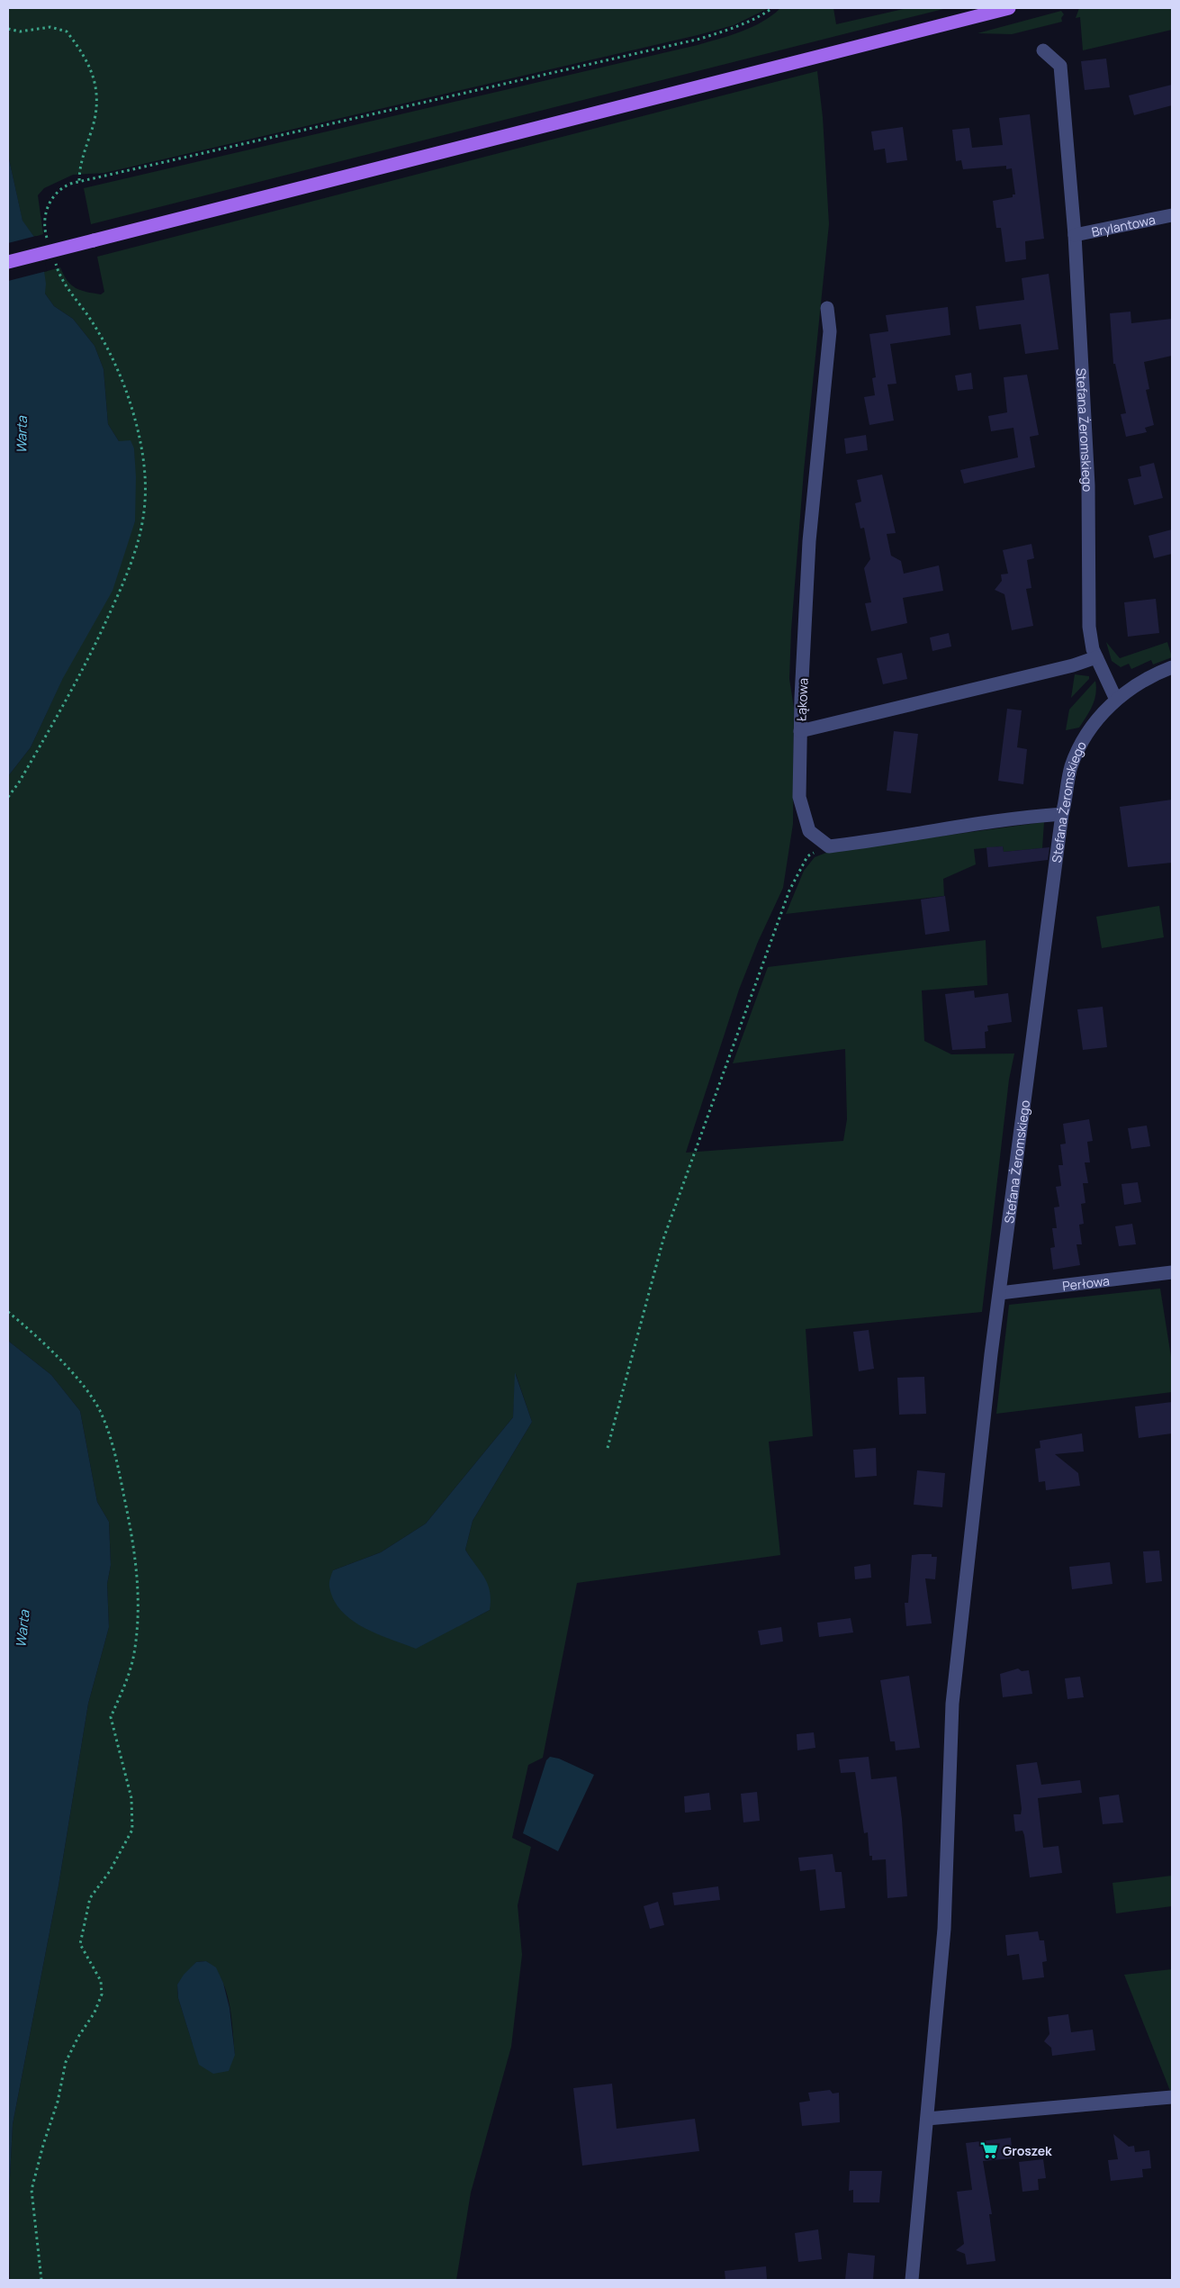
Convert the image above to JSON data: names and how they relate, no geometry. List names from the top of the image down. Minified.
{"streets":{"street":["Brylantowa","Stefana Żeromskiego","Łąkowa","Perłowa"]},"crossings":[["Brylantowa","Stefana Żeromskiego"],["Stefana Żeromskiego","Perłowa"]],"water":["Warta"],"places":{"supermarket":["Groszek"]}}
